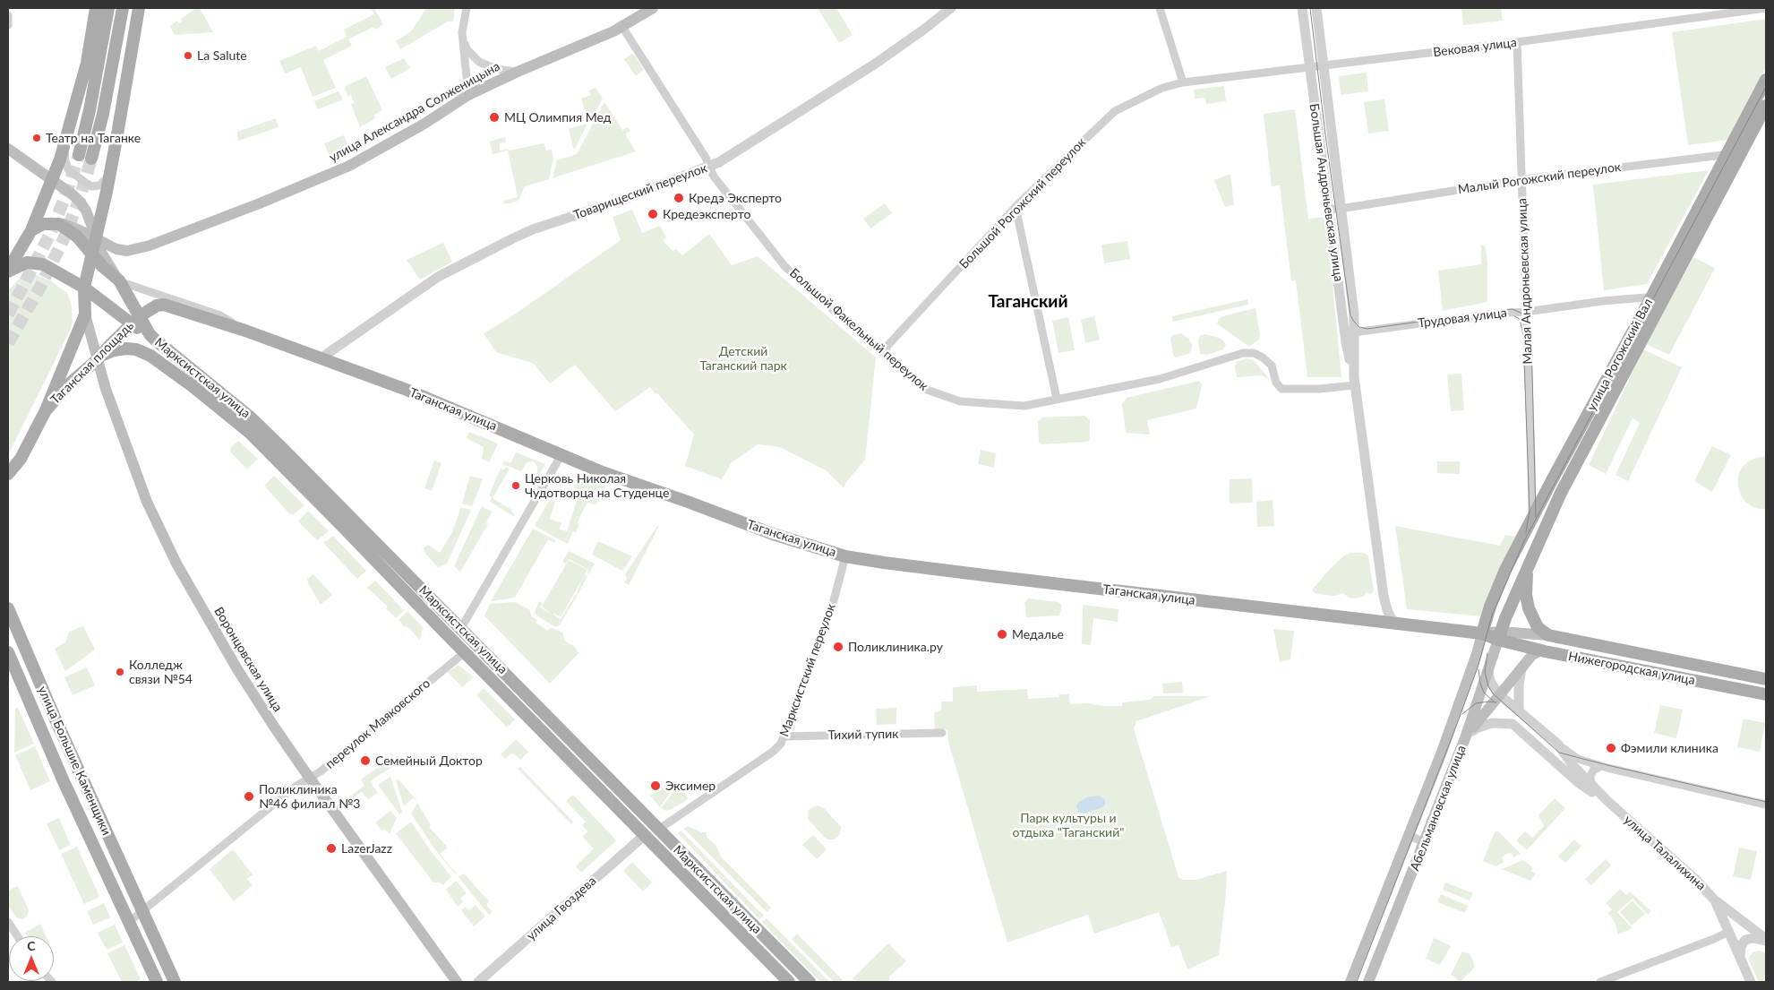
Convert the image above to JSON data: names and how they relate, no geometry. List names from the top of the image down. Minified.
{"streets":{"main road":["улица Александра Солженицына","улица Рогожский Вал","Таганская площадь","Марксистская улица","Таганская улица","Воронцовская улица","Нижегородская улица","улица Большие Каменщики","Абельмановская улица"],"street":["Вековая улица","Малый Рогожский переулок","Товарищеский переулок","Большая Андроньевская улица","Большой Рогожский переулок","Малая Андроньевская улица","Трудовая улица","Большой Факельный переулок","Марксистский переулок","переулок Маяковского","Тихий тупик","улица Талалихина","улица Гвоздева"]},"crossings":[["Вековая улица","Большая Андроньевская улица"],["Вековая улица","Большой Рогожский переулок"],["Вековая улица","Малая Андроньевская улица"],["улица Александра Солженицына","Большой Факельный переулок"],["Малый Рогожский переулок","Большая Андроньевская улица"],["Малый Рогожский переулок","Малая Андроньевская улица"],["Малый Рогожский переулок","улица Рогожский Вал"],["Товарищеский переулок","Большой Факельный переулок"],["Товарищеский переулок","Таганская улица"],["Большая Андроньевская улица","Трудовая улица"],["Большая Андроньевская улица","Большой Факельный переулок"],["Большая Андроньевская улица","Таганская улица"],["Большой Рогожский переулок","Большой Факельный переулок"],["Малая Андроньевская улица","Трудовая улица"],["Малая Андроньевская улица","улица Рогожский Вал"],["Трудовая улица","улица Рогожский Вал"],["улица Рогожский Вал","Таганская улица"],["улица Рогожский Вал","Нижегородская улица"],["улица Рогожский Вал","Абельмановская улица"],["Таганская площадь","Марксистская улица"],["Таганская площадь","Таганская улица"],["Таганская площадь","Воронцовская улица"],["Марксистская улица","Таганская улица"],["Марксистская улица","Воронцовская улица"],["Марксистская улица","Марксистский переулок"],["Марксистская улица","переулок Маяковского"],["Марксистская улица","улица Гвоздева"],["Таганская улица","Нижегородская улица"],["Таганская улица","Марксистский переулок"],["Таганская улица","Абельмановская улица"],["Воронцовская улица","переулок Маяковского"],["Нижегородская улица","Абельмановская улица"],["Марксистский переулок","Тихий тупик"],["переулок Маяковского","улица Большие Каменщики"],["Абельмановская улица","улица Талалихина"]],"districts":["Таганский"],"parks":["Детский Таганский парк","Парк культуры и отдыха \"Таганский\""],"places":["La Salute","МЦ Олимпия Мед","Театр на Таганке","Кредэ Эксперто","Кредеэксперто","Церковь Николая Чудотворца на Студенце","Медалье","Поликлиника.ру","Колледж связи №54","Фэмили клиника","Семейный Доктор","Эксимер","Поликлиника №46 филиал №3","LazerJazz"],"north":"top"}
